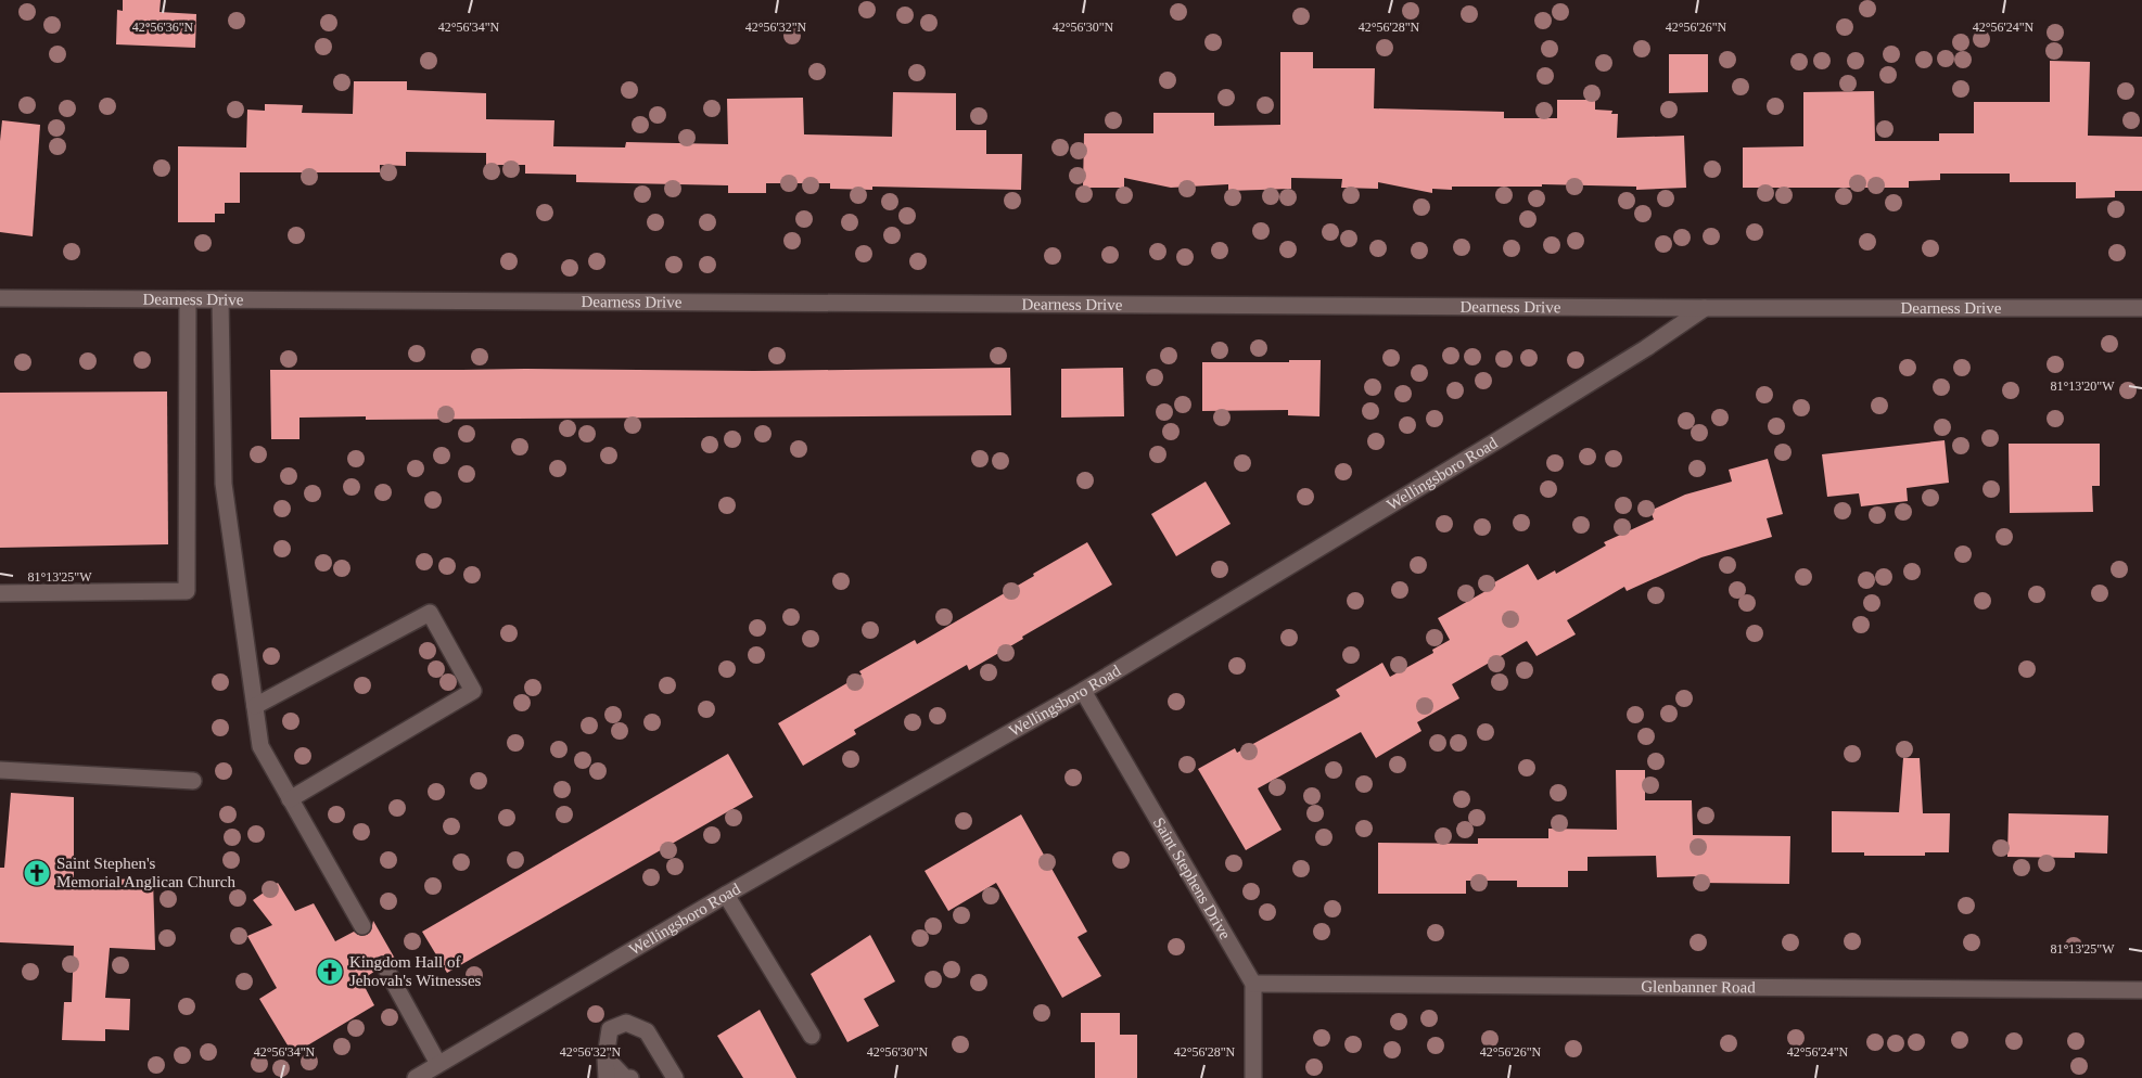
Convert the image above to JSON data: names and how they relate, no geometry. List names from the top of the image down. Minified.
{"streets":{"street":["Dearness Drive","Wellingsboro Road","Saint Stephens Drive","Glenbanner Road"]},"crossings":[["Dearness Drive","Wellingsboro Road"],["Wellingsboro Road","Saint Stephens Drive"],["Saint Stephens Drive","Glenbanner Road"]],"places":{"church":["Saint Stephen's Memorial Anglican Church","Kingdom Hall of Jehovah's Witnesses"]},"coordinates":["42°56'36\"N","42°56'34\"N","42°56'32\"N","42°56'30\"N","42°56'28\"N","42°56'26\"N","42°56'24\"N","81°13'20\"W","81°13'25\"W"]}
